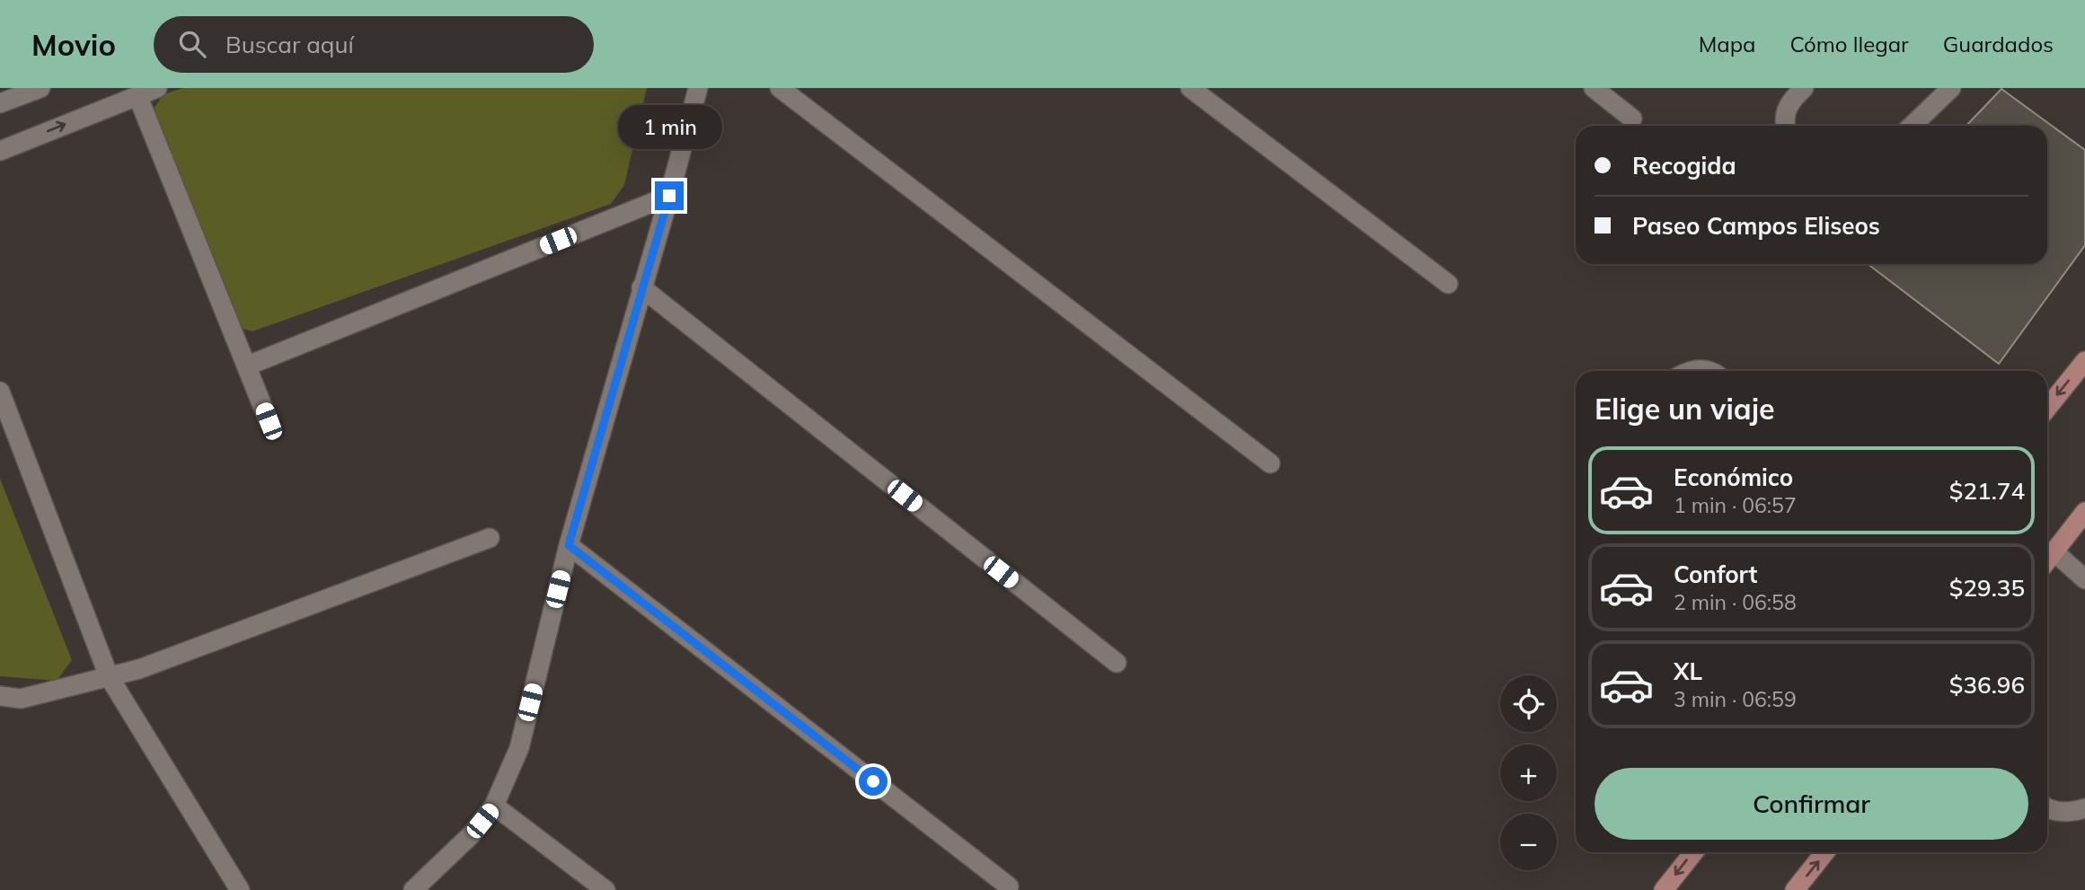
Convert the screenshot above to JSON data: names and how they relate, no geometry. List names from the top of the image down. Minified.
{"page":{"header":"Movio","search":"Buscar aquí","nav":["Mapa","Cómo llegar","Guardados"],"bubble":"1 min","banner":["Recogida","Paseo Campos Eliseos"],"heading":"Elige un viaje","list":[{"name":"Económico","note":"1 min · 06:57","value":"$21.74"},{"name":"Confort","note":"2 min · 06:58","value":"$29.35"},{"name":"XL","note":"3 min · 06:59","value":"$36.96"}],"map_buttons":["+","−"],"buttons":"Confirmar"}}
